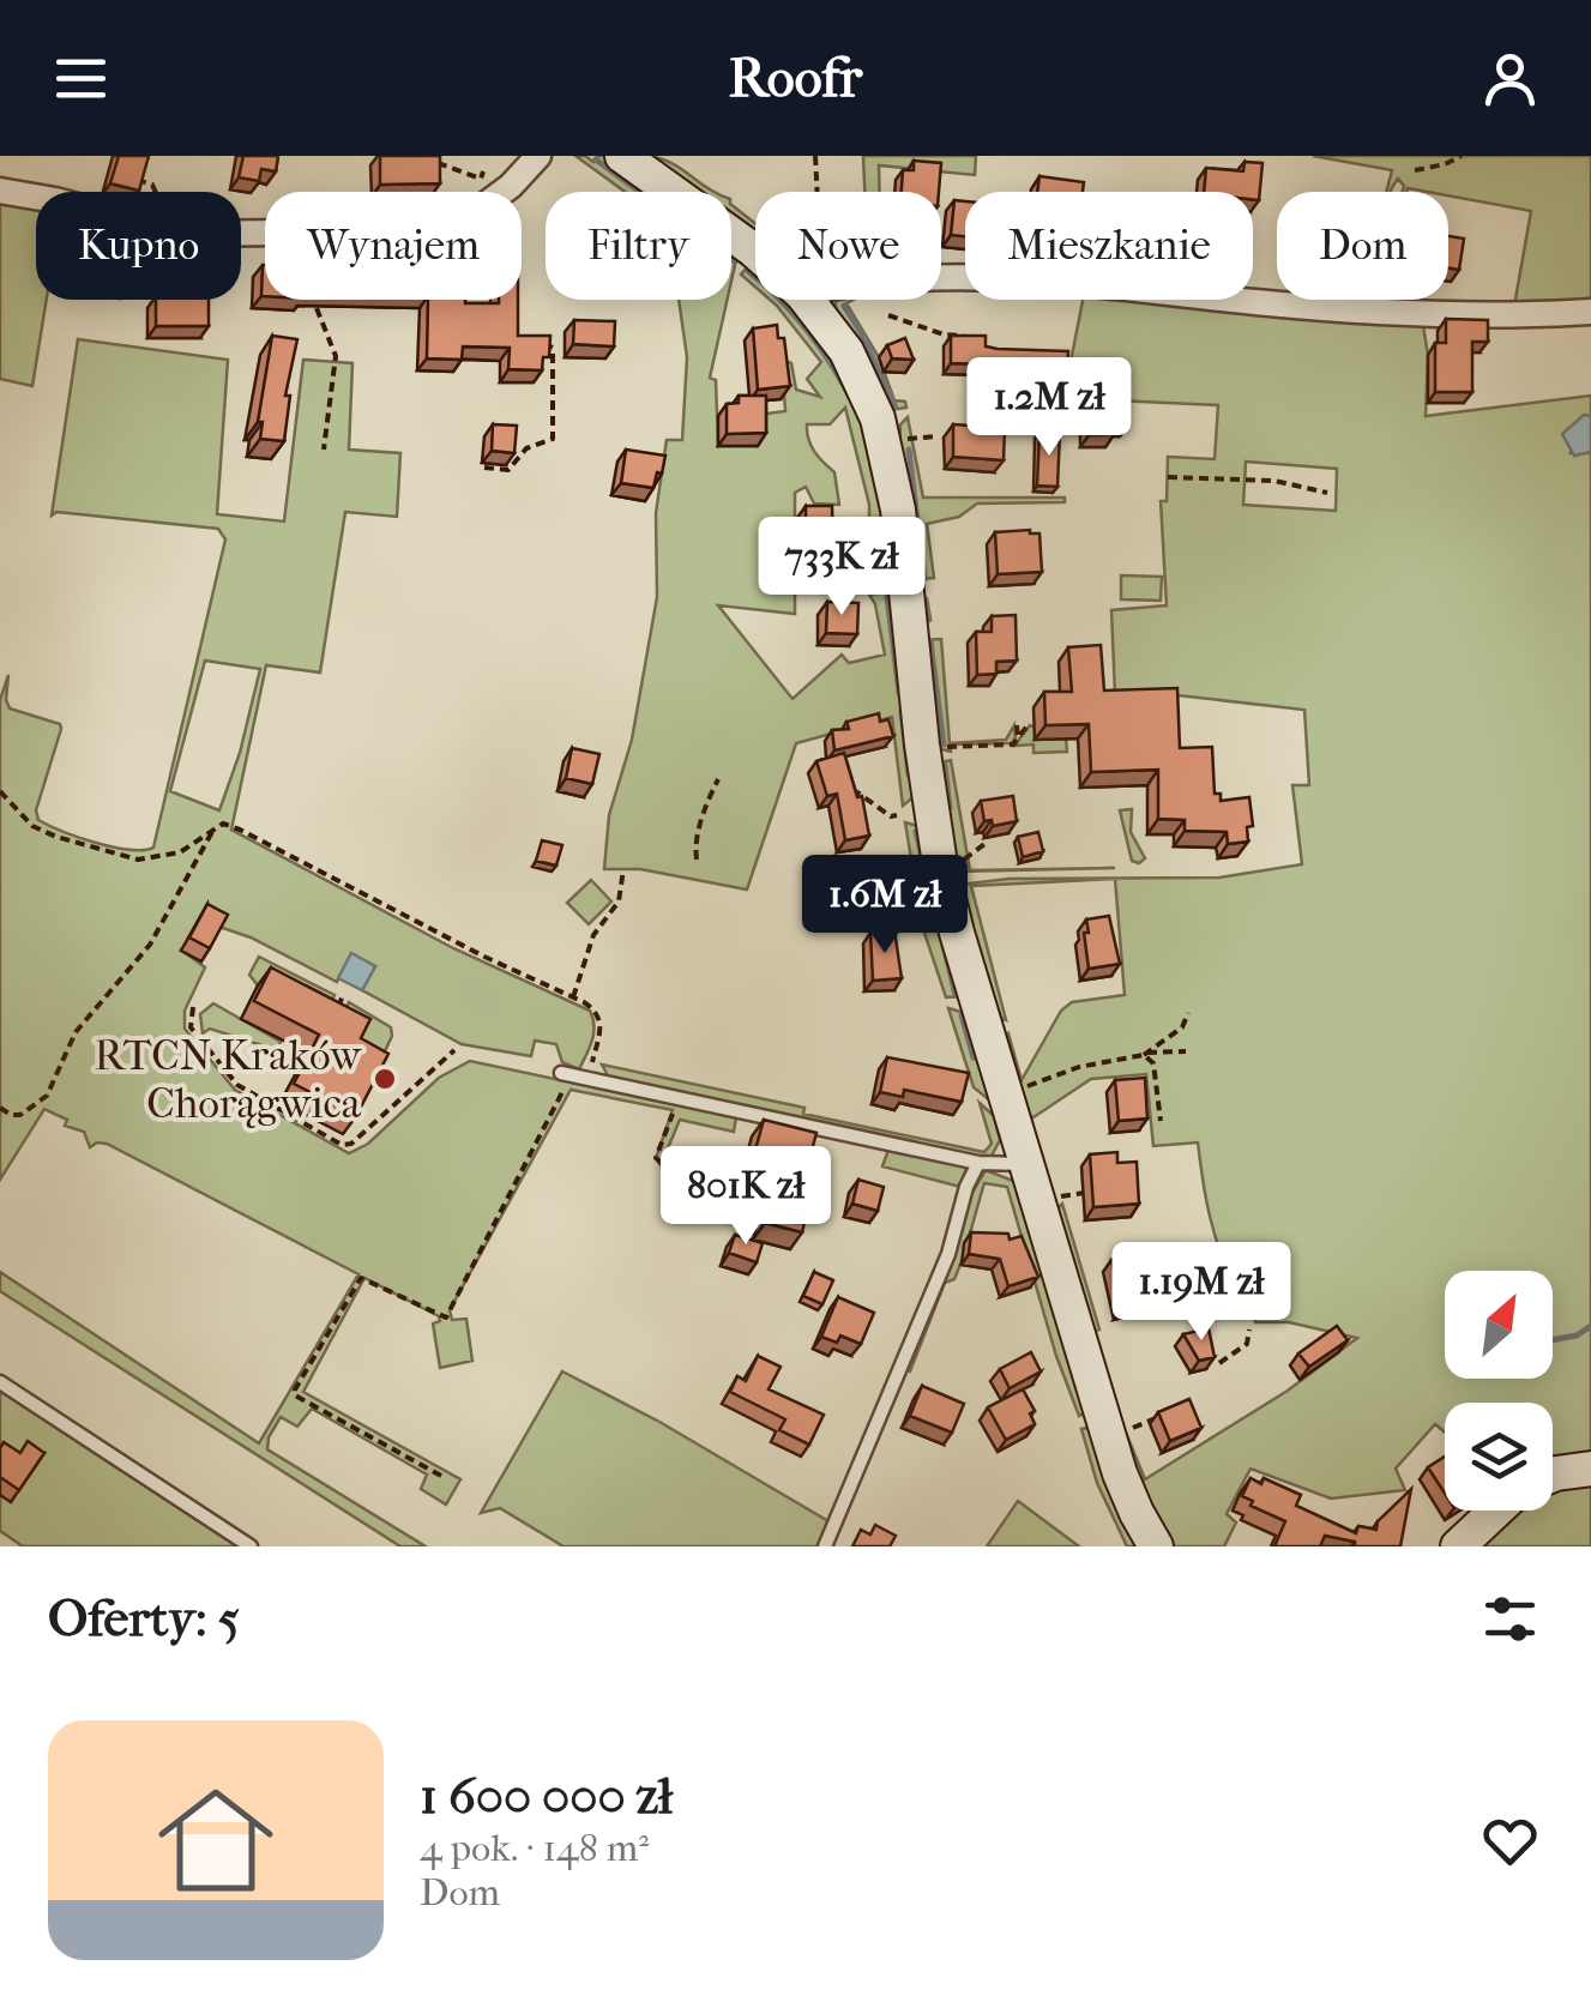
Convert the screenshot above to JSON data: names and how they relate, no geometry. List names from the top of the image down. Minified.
{"places":["RTCN Kraków Chorągwica"],"north":"top right","page":{"header":"Roofr","chip":["Kupno","Wynajem","Filtry","Nowe","Mieszkanie","Dom"],"price":["1.2M zł","733K zł","1.6M zł","801K zł","1.19M zł"],"heading":"Oferty: 5","list":[{"name":"1 600 000 zł","note":"4 pok. · 148 m² · Dom"}]}}
